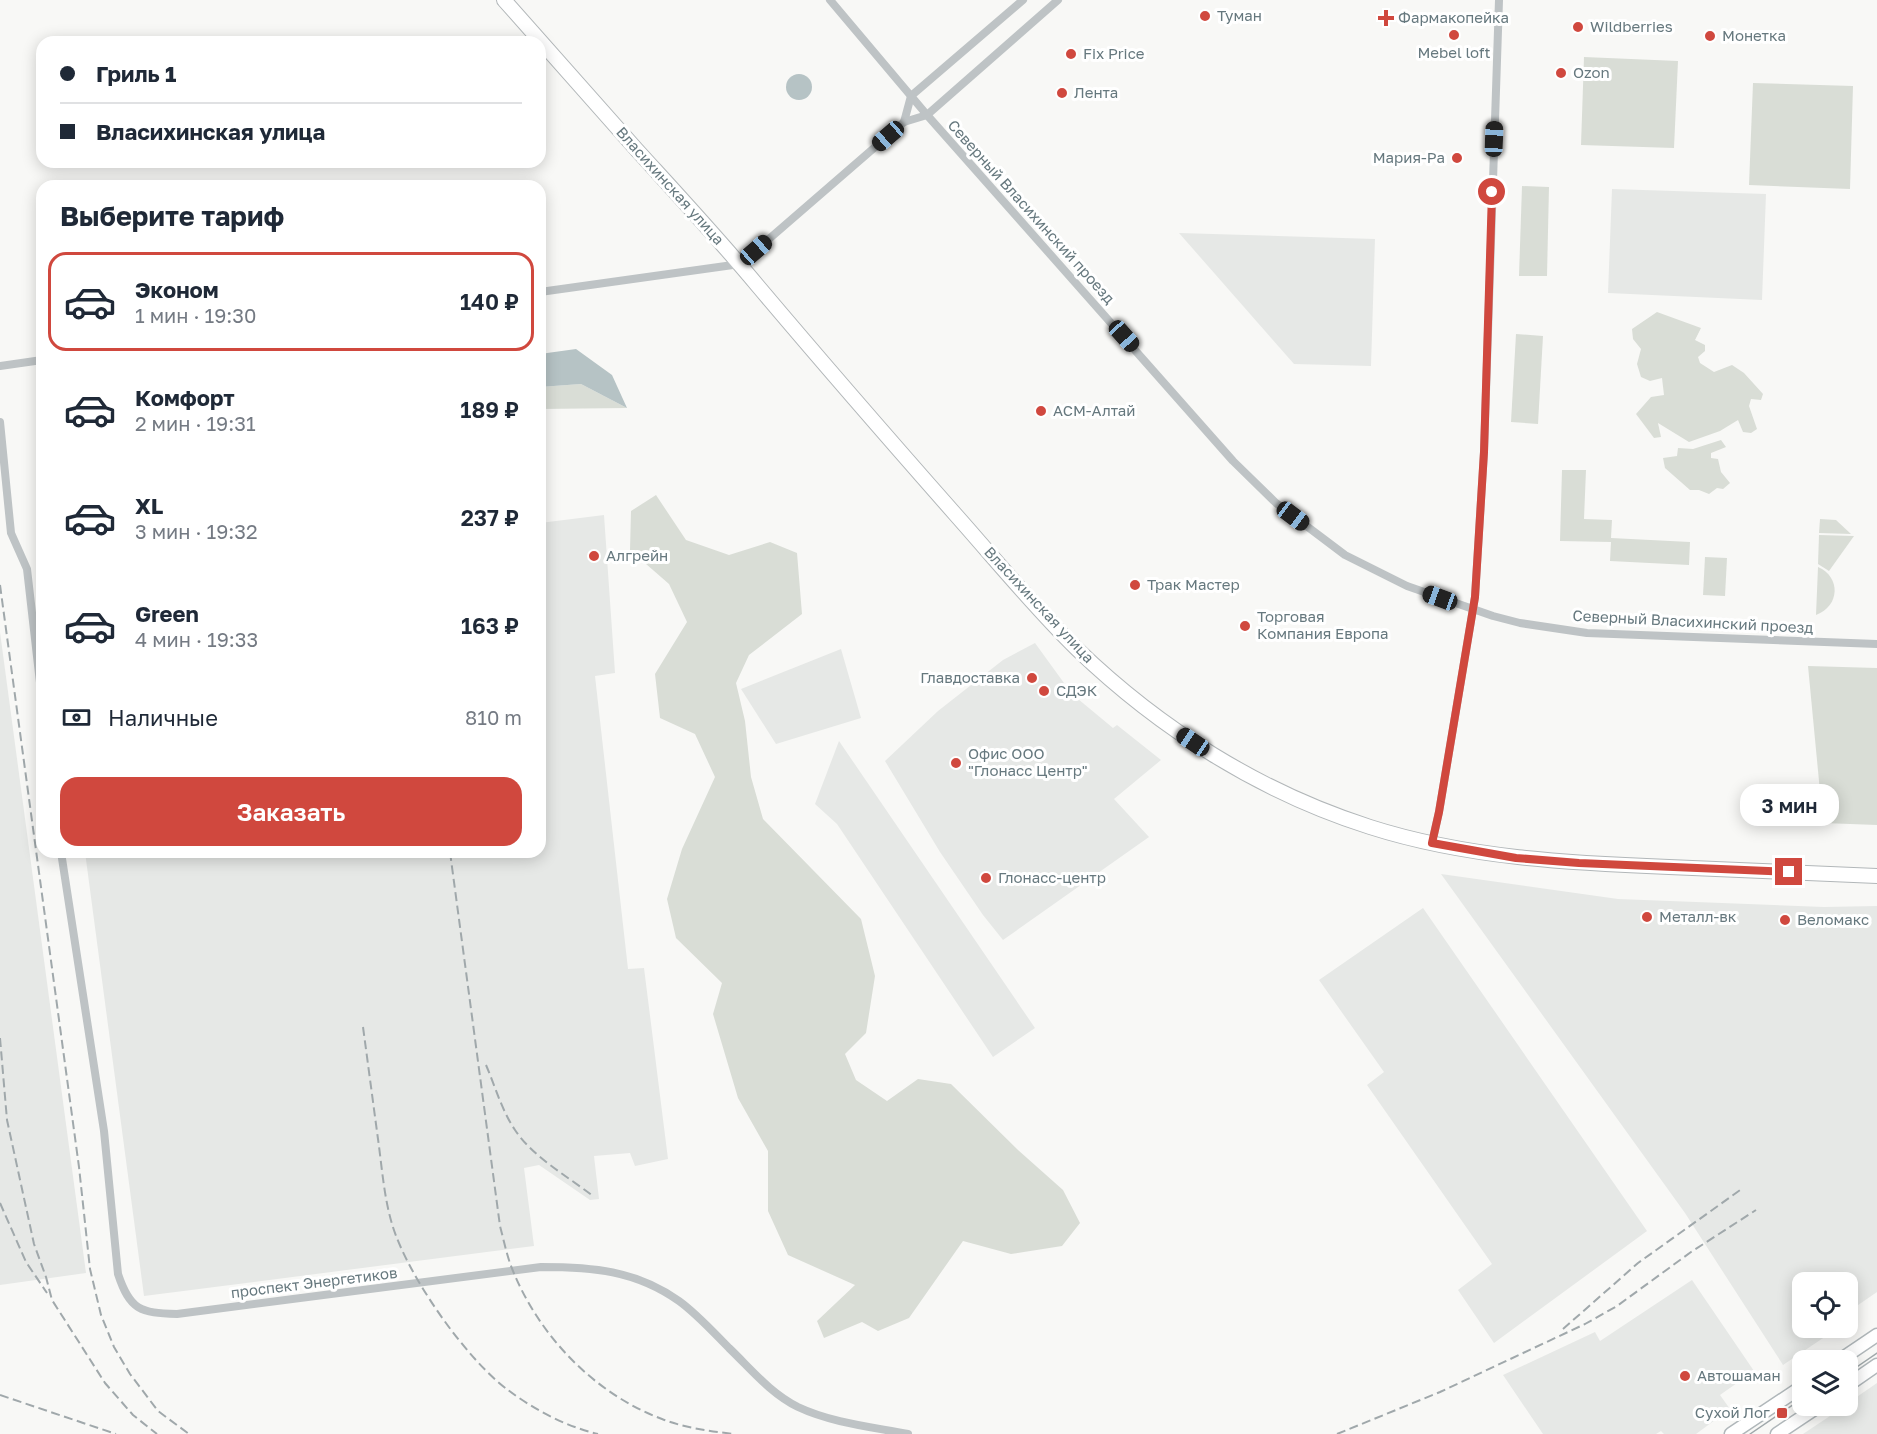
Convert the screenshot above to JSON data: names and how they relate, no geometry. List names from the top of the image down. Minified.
{"streets":{"highway":["Власихинская улица"],"street":["Северный Власихинский проезд","проспект Энергетиков"]},"places":{"other":["Туман","Wildberries","Mebel loft","Монетка","Fix Price","Ozon","Лента","Мария-Ра","АСМ-Алтай","Алгрейн","Трак Мастер","Торговая Компания Европа","Главдоставка","СДЭК","Офис ООО \"Глонасс Центр\"","Глонасс-центр","Металл-вк","Веломакс","Автошаман"],"health":["Фармакопейка"],"transit":["Сухой Лог"]},"page":{"banner":["Гриль 1","Власихинская улица"],"heading":"Выберите тариф","list":[{"name":"Эконом","note":"1 мин · 19:30","value":"140 ₽"},{"name":"Комфорт","note":"2 мин · 19:31","value":"189 ₽"},{"name":"XL","note":"3 мин · 19:32","value":"237 ₽"},{"name":"Green","note":"4 мин · 19:33","value":"163 ₽"}],"pay":["Наличные","810 m"],"buttons":"Заказать","bubble":"3 мин"}}
